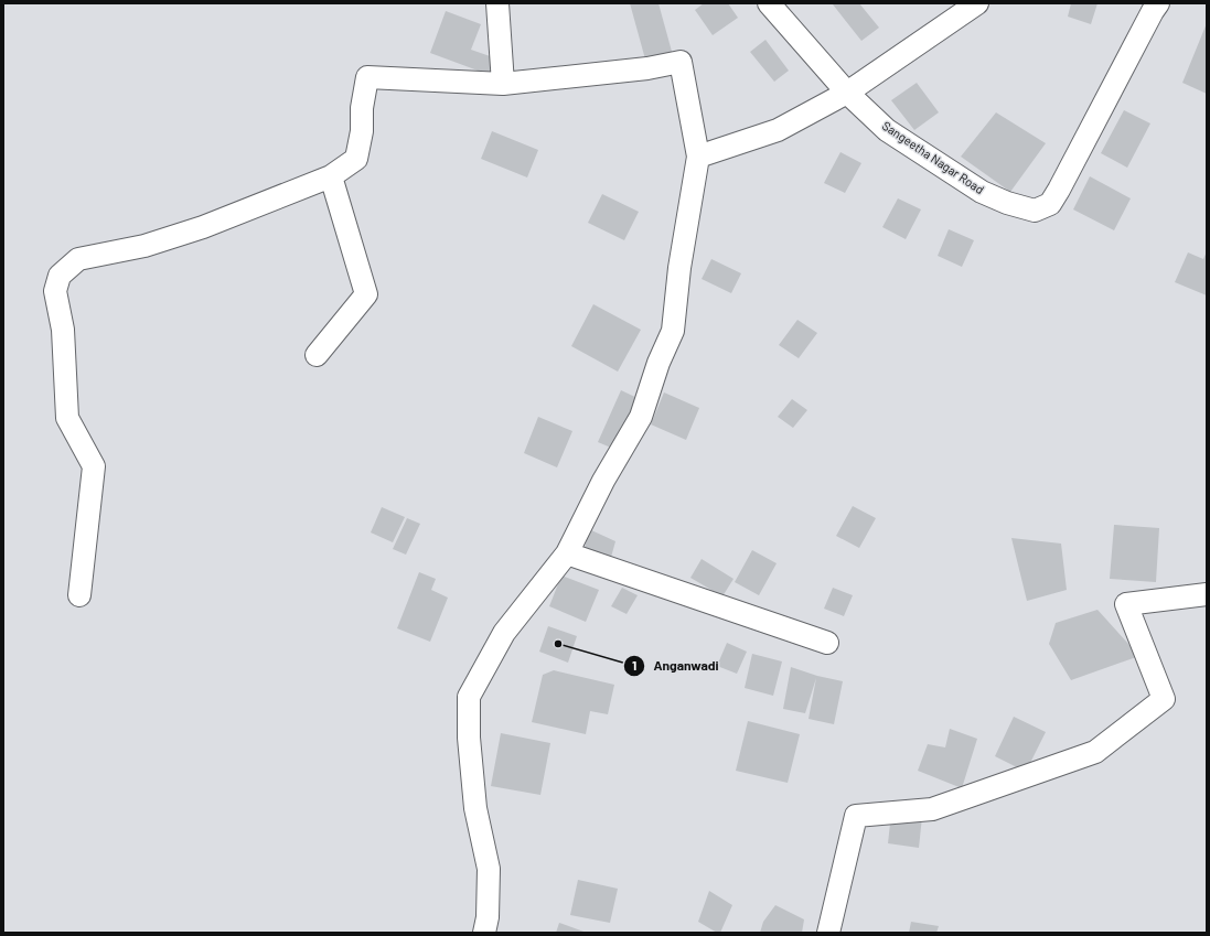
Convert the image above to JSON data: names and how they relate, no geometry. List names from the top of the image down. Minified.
{"streets":{"street":["Sangeetha Nagar Road"]},"places":["Anganwadi"]}
